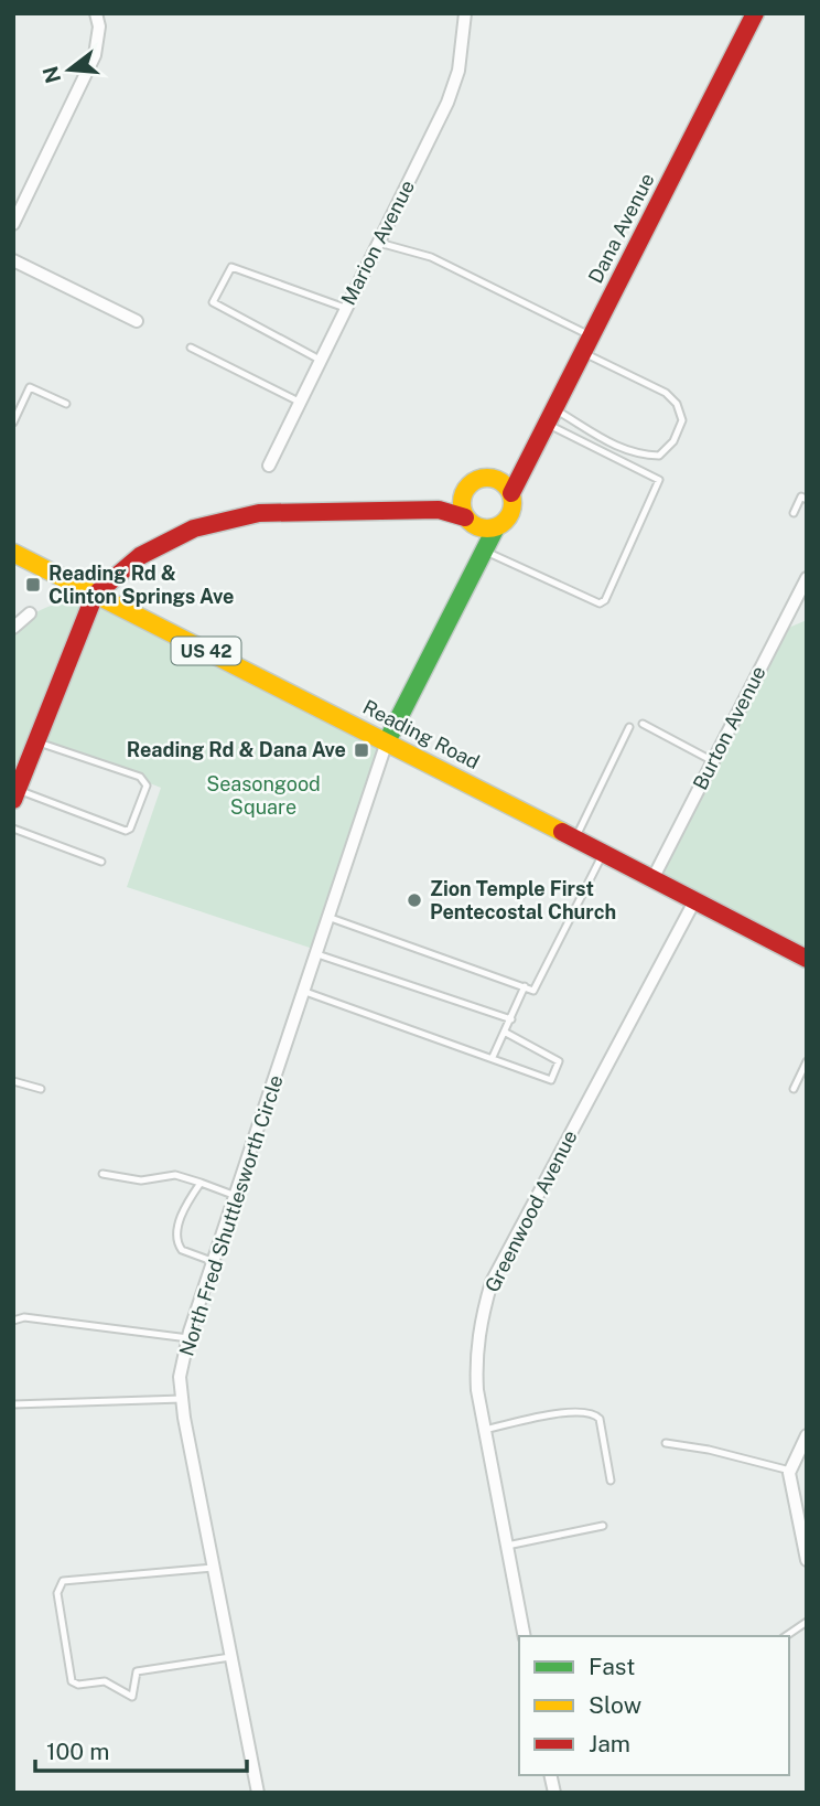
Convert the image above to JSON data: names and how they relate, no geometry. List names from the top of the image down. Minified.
{"streets":{"street":["Dana Avenue","Marion Avenue","US 42","Burton Avenue","Reading Road","Greenwood Avenue","North Fred Shuttlesworth Circle"]},"crossings":[["Burton Avenue","Reading Road"],["Reading Road","Greenwood Avenue"],["Reading Road","North Fred Shuttlesworth Circle"]],"parks":["Seasongood Square"],"places":{"transit":["Reading Rd & Clinton Springs Ave","Reading Rd & Dana Ave"],"other":["Zion Temple First Pentecostal Church"]},"legend":["Fast","Slow","Jam"],"scale_bar":"100 m","north":"left"}
